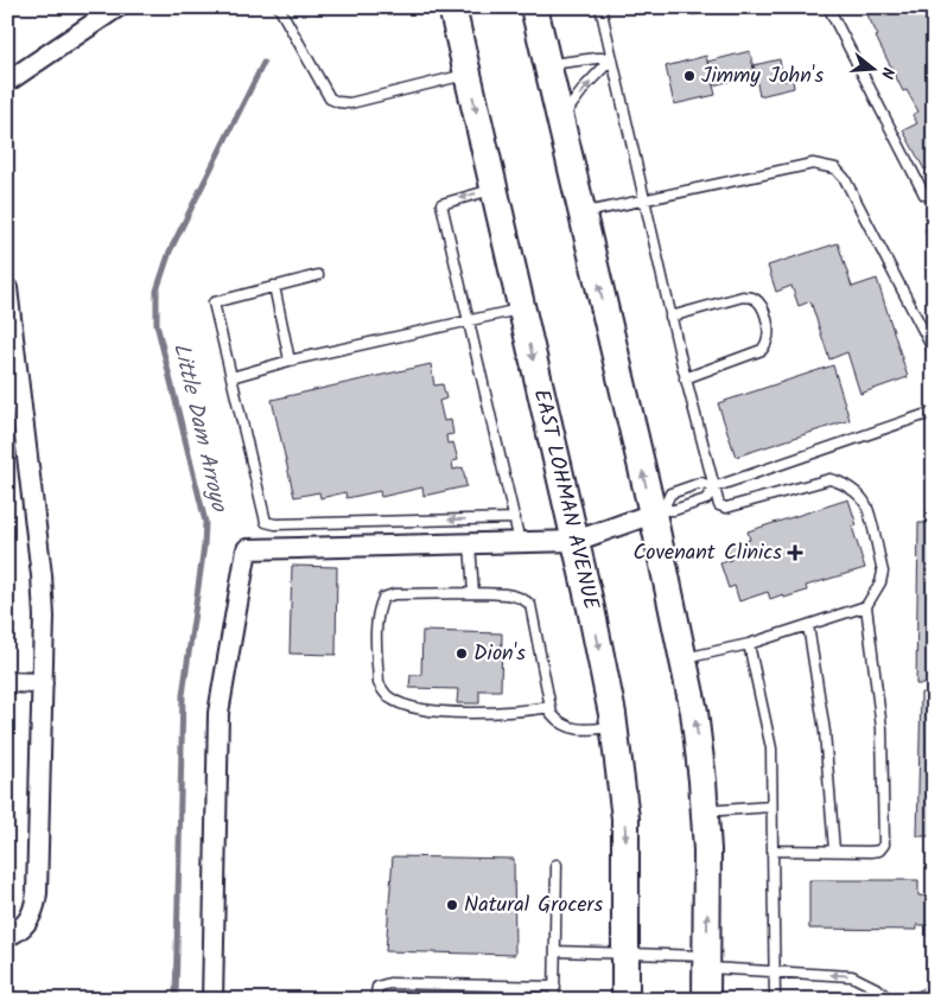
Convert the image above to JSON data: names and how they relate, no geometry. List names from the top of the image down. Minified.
{"streets":{"main road":["EAST LOHMAN AVENUE"]},"water":["Little Dam Arroyo"],"places":{"other":["Jimmy John's","Dion's","Natural Grocers"],"health":["Covenant Clinics"]},"north":"right"}
